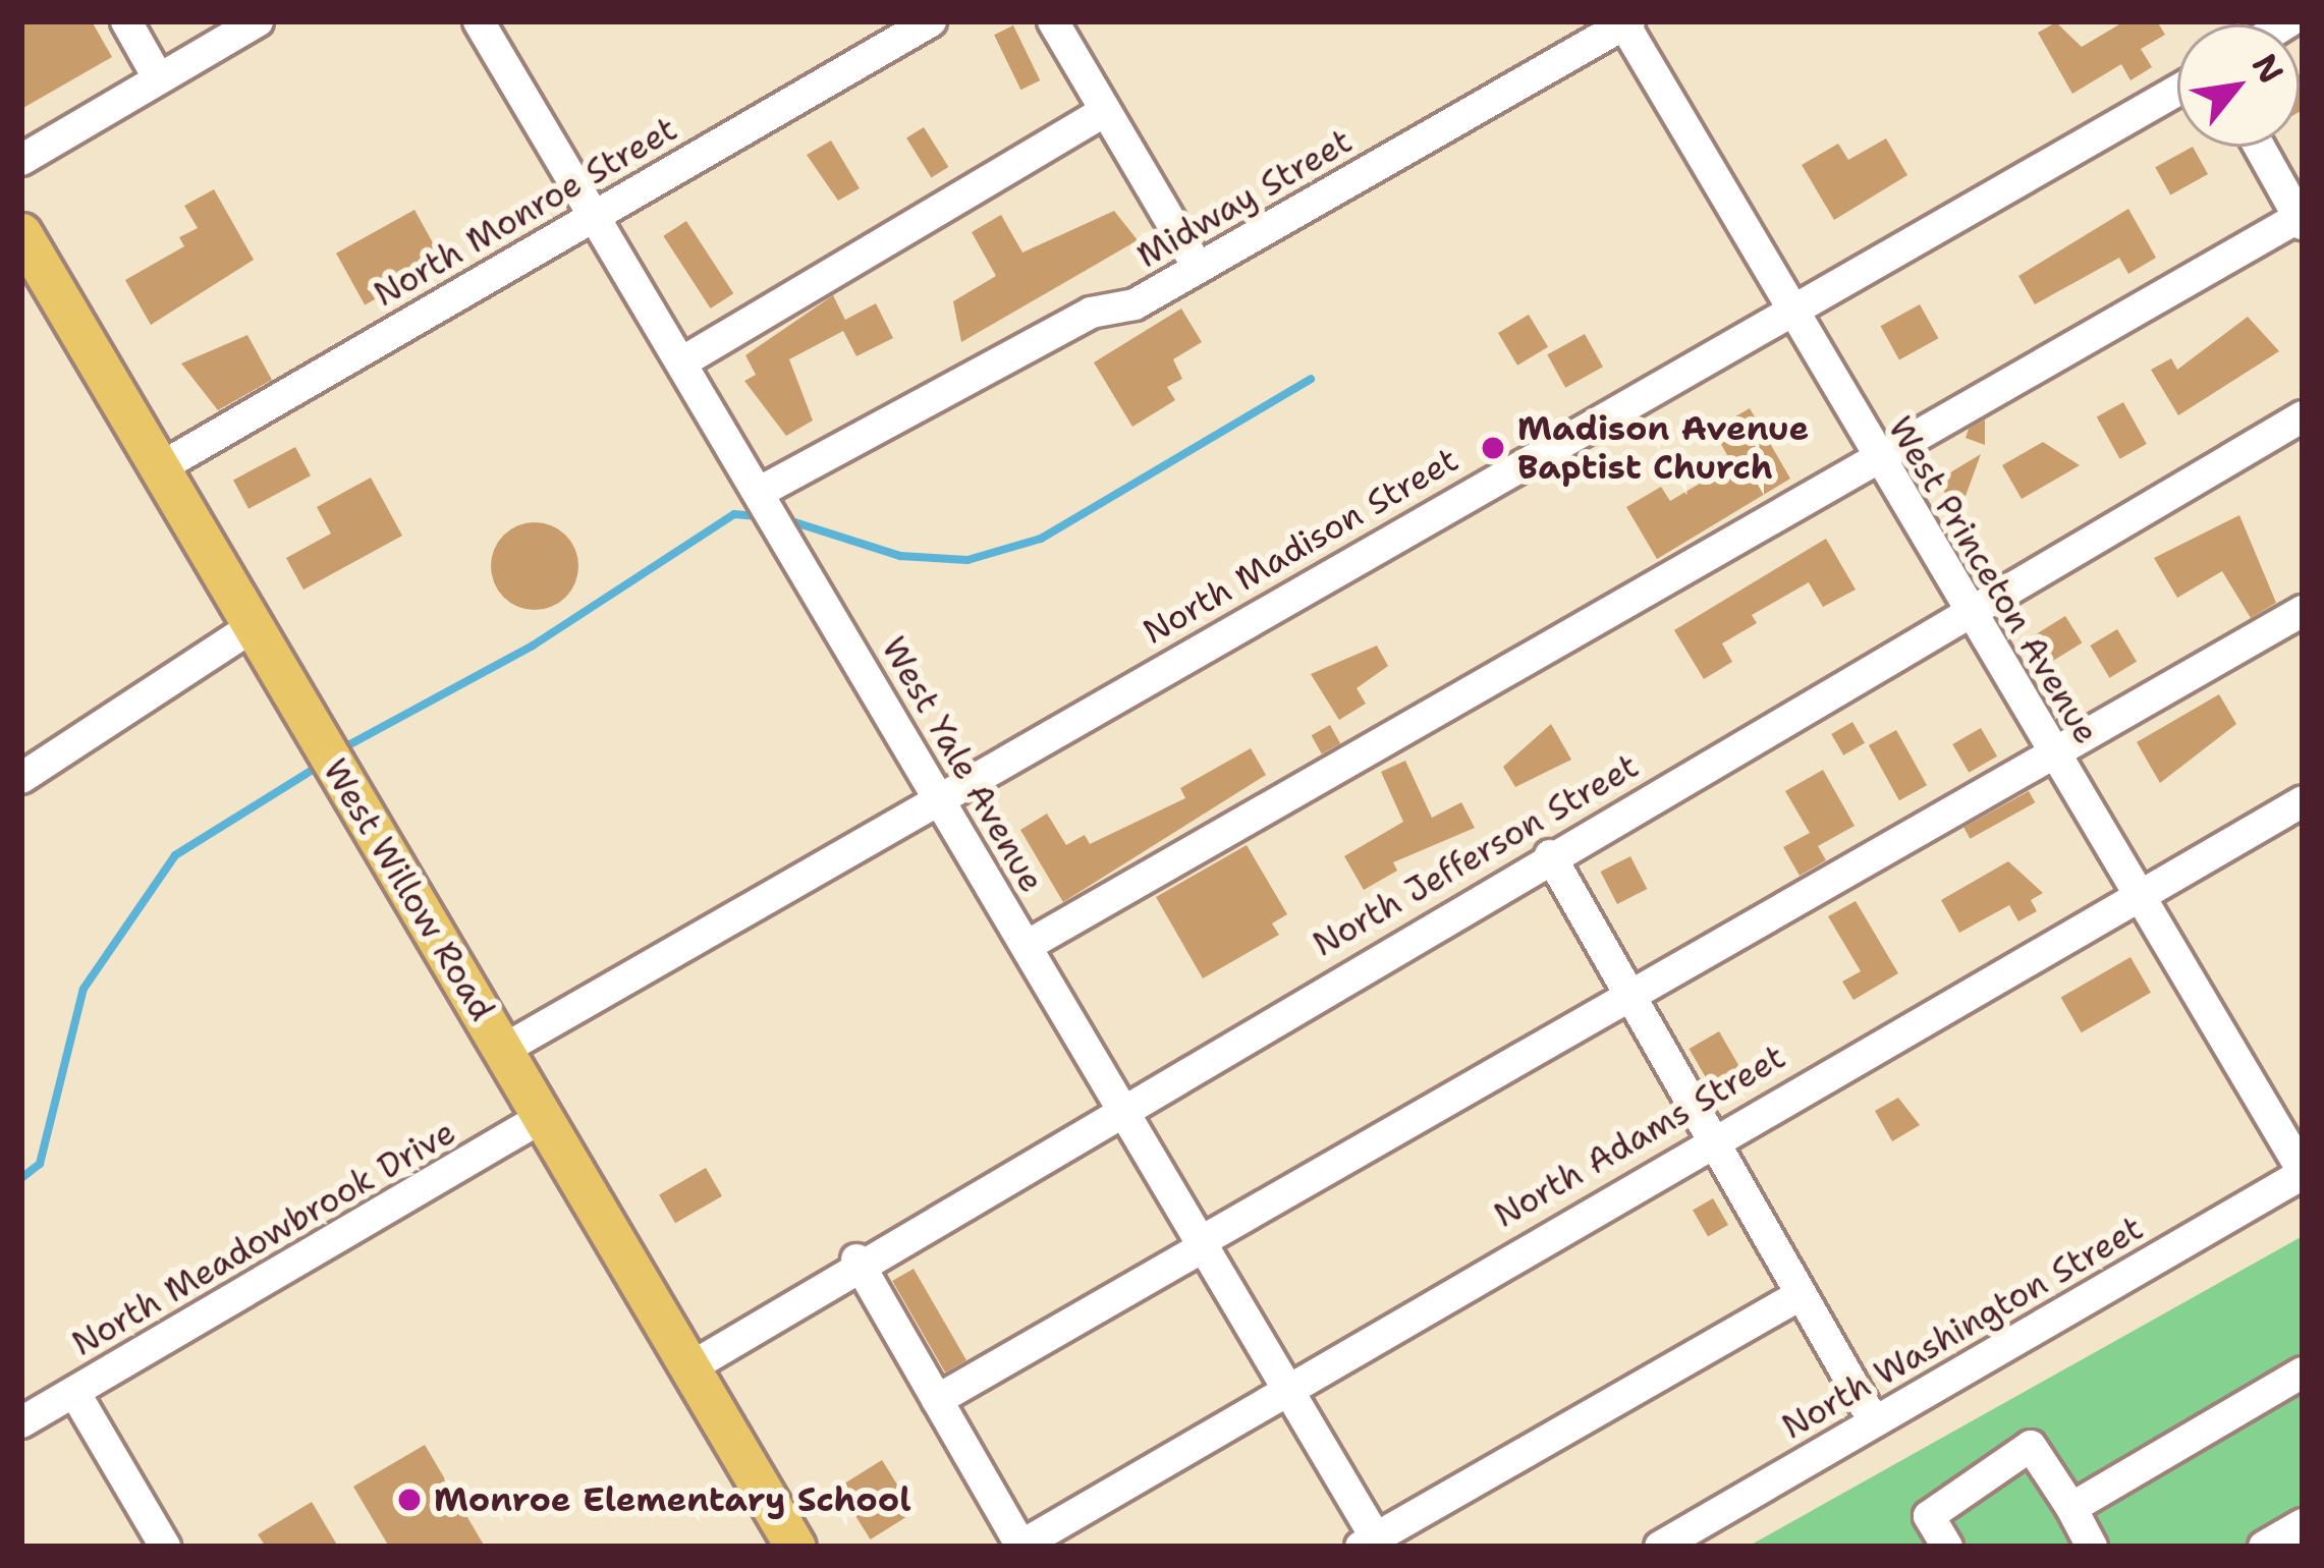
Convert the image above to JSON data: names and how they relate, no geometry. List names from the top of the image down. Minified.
{"streets":{"main road":["West Willow Road"],"street":["Midway Street","North Monroe Street","North Madison Street","West Princeton Avenue","West Yale Avenue","North Jefferson Street","North Adams Street","North Meadowbrook Drive","North Washington Street"]},"crossings":[["Midway Street","West Princeton Avenue"],["Midway Street","West Yale Avenue"],["North Monroe Street","West Yale Avenue"],["North Monroe Street","West Willow Road"],["North Madison Street","West Princeton Avenue"],["North Madison Street","West Yale Avenue"],["North Madison Street","West Willow Road"],["West Princeton Avenue","North Jefferson Street"],["West Princeton Avenue","North Adams Street"],["West Princeton Avenue","North Washington Street"],["West Yale Avenue","North Jefferson Street"],["West Yale Avenue","North Adams Street"],["North Jefferson Street","West Willow Road"],["West Willow Road","North Meadowbrook Drive"]],"places":["Madison Avenue Baptist Church","Monroe Elementary School"],"north":"top right"}
